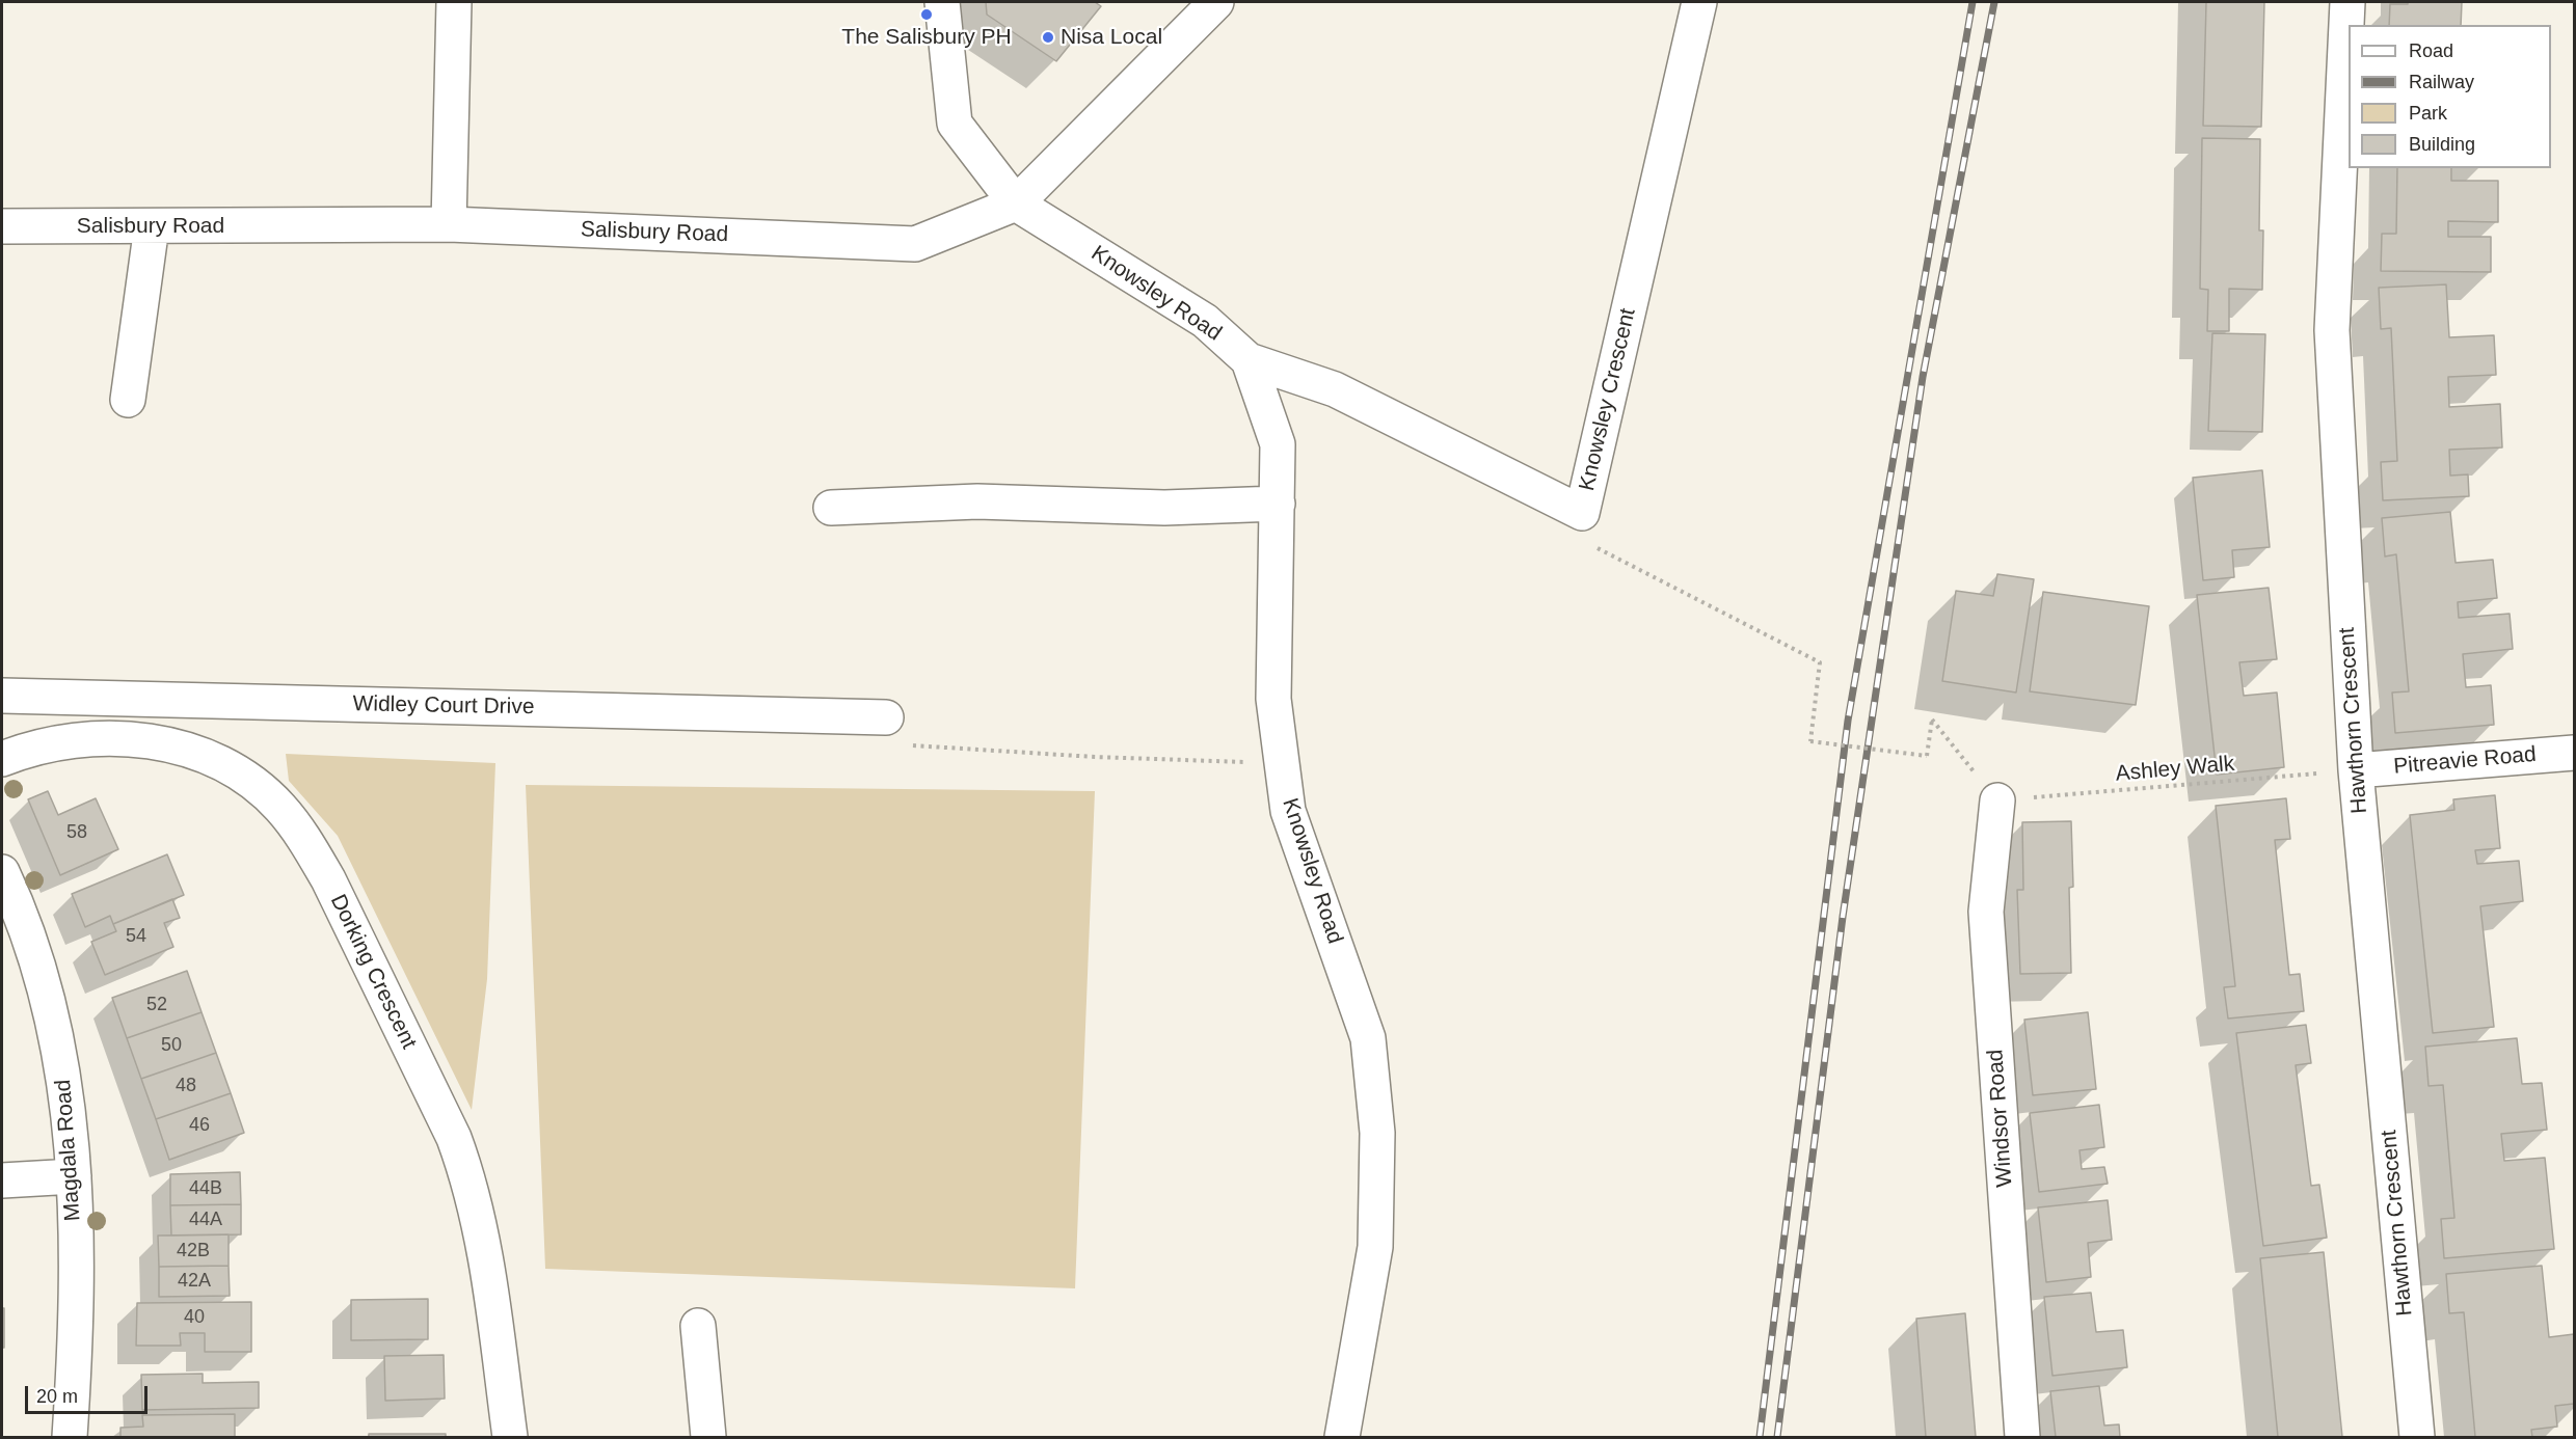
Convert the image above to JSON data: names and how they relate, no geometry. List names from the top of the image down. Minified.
{"streets":{"street":["Salisbury Road","Knowsley Road","Knowsley Crescent","Widley Court Drive","Hawthorn Crescent","Pitreavie Road","Dorking Crescent","Windsor Road","Magdala Road"],"path":["Ashley Walk"]},"crossings":[["Salisbury Road","Knowsley Road"],["Knowsley Road","Knowsley Crescent"],["Hawthorn Crescent","Pitreavie Road"],["Hawthorn Crescent","Ashley Walk"],["Pitreavie Road","Ashley Walk"],["Ashley Walk","Windsor Road"]],"places":["The Salisbury PH","Nisa Local"],"house_numbers":["58","54","52","50","48","46","44B","44A","42B","42A","40"],"legend":["Road","Railway","Park","Building"],"scale_bar":"20 m"}
